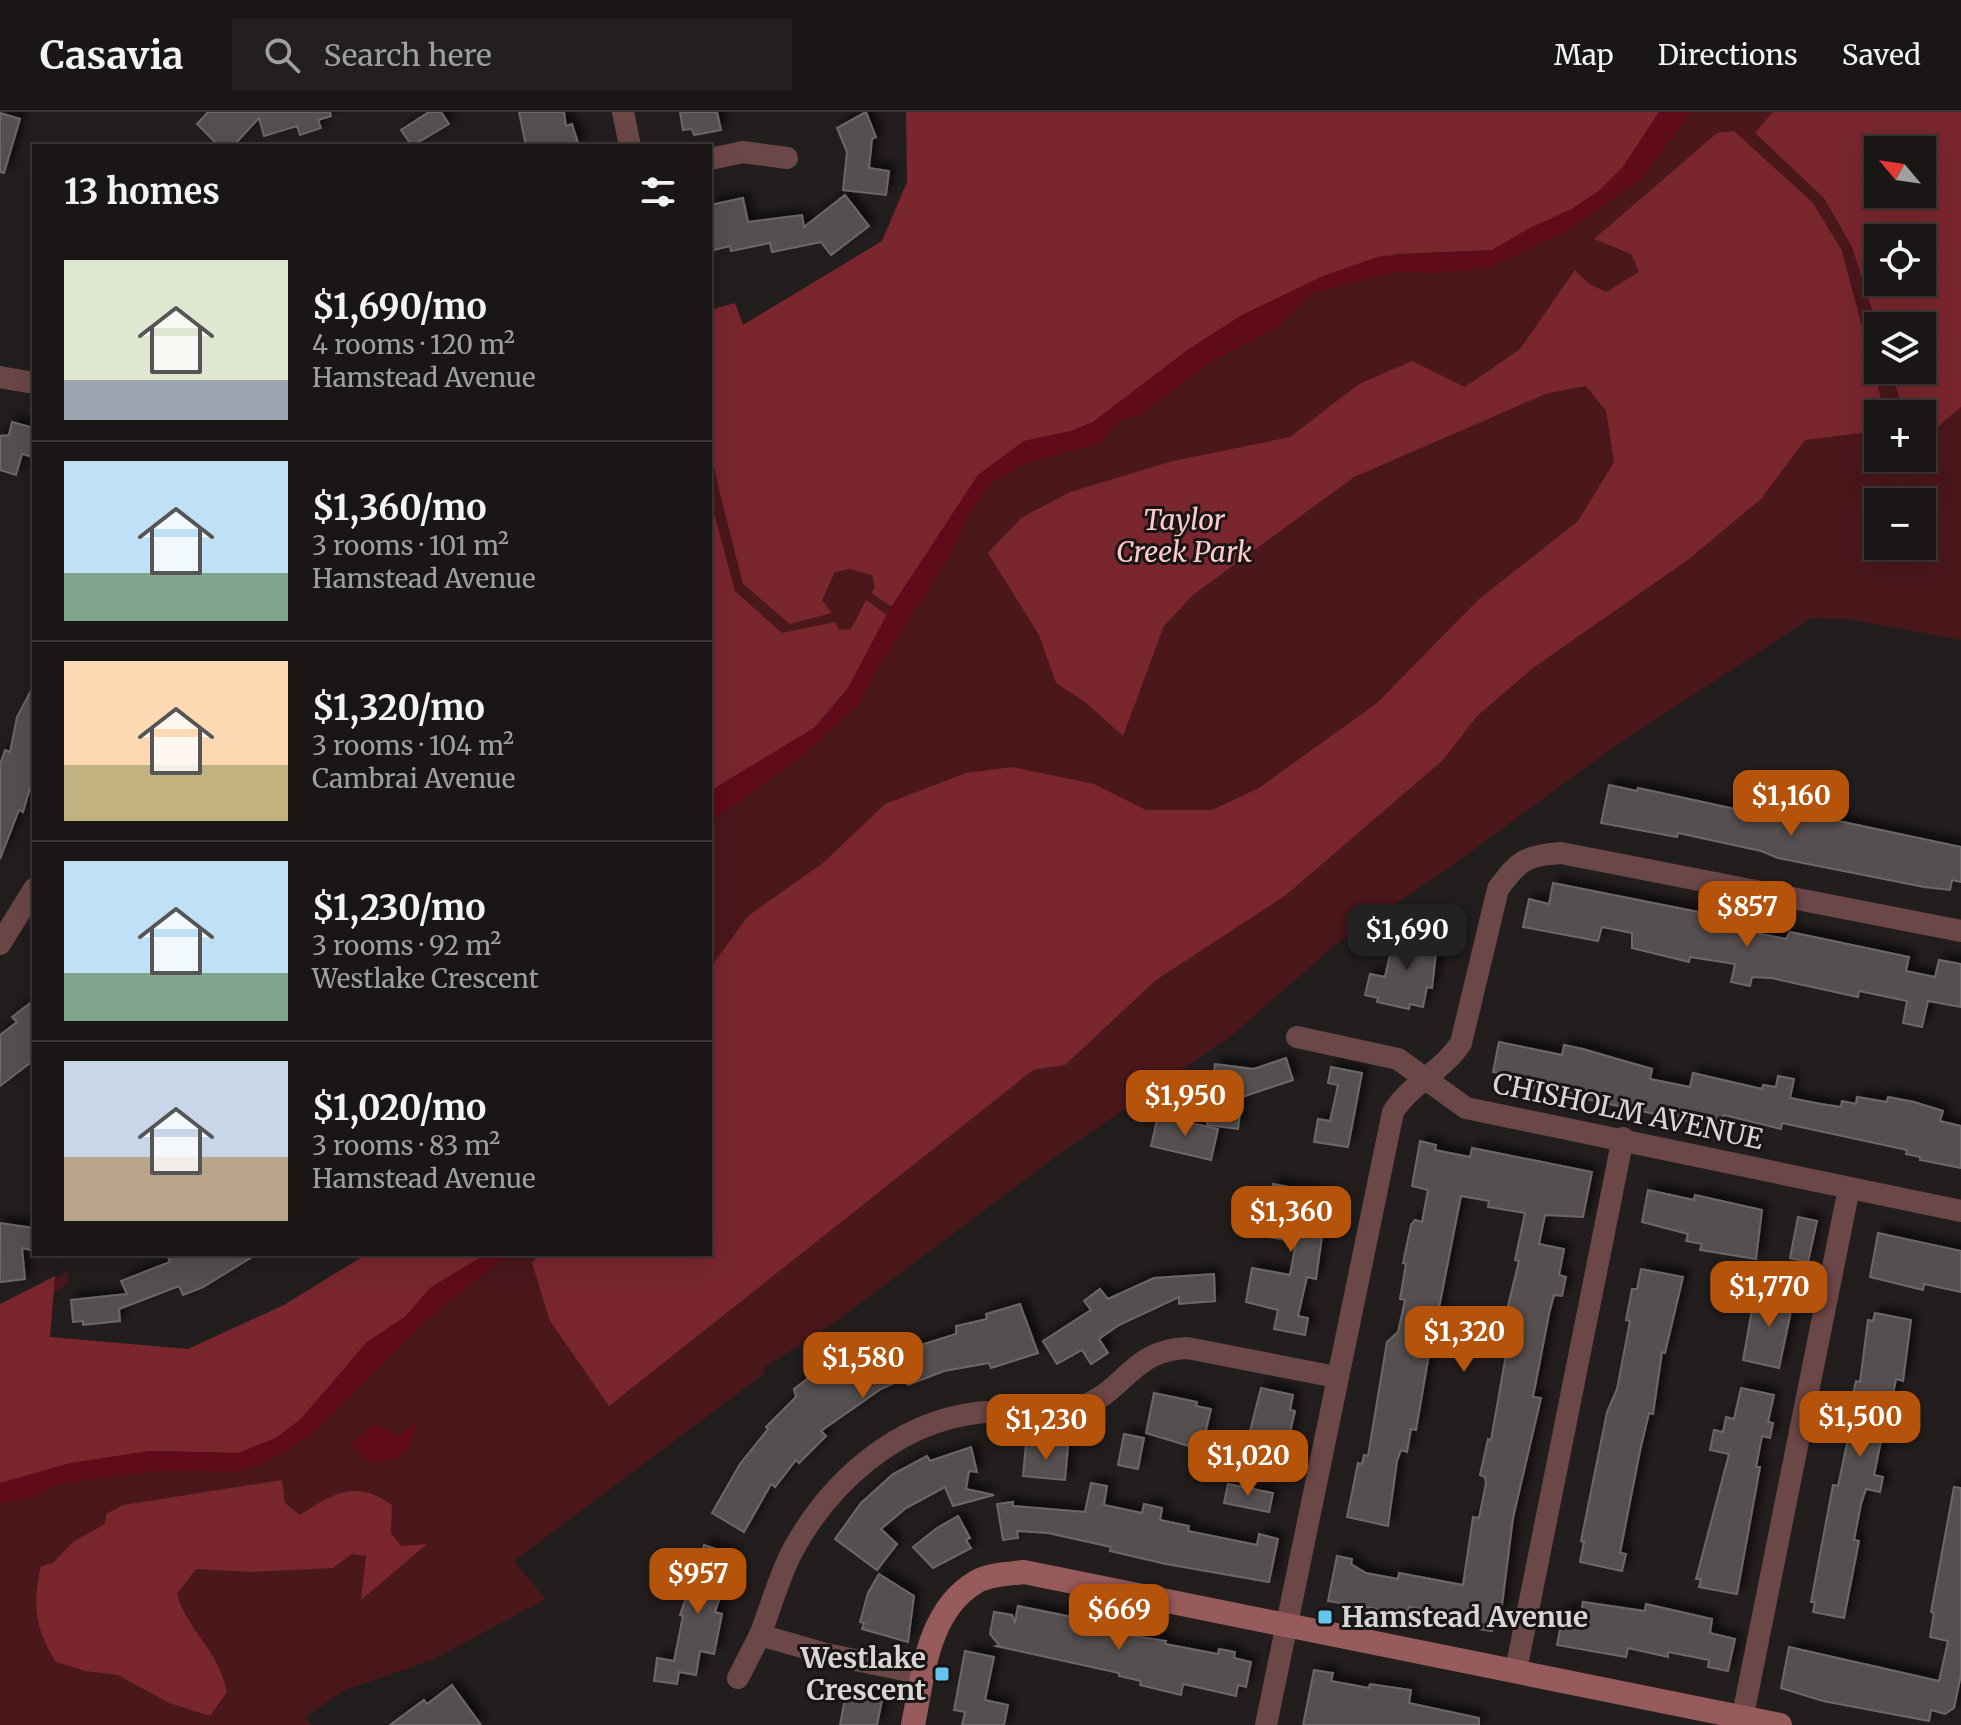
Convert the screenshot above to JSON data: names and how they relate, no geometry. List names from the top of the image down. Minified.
{"streets":{"street":["CHISHOLM AVENUE"]},"parks":["Taylor Creek Park"],"places":{"transit":["Hamstead Avenue","Westlake Crescent"]},"north":"top left","page":{"header":"Casavia","search":"Search here","nav":["Map","Directions","Saved"],"map_buttons":["+","−"],"heading":"13 homes","list":[{"name":"$1,690/mo","note":"4 rooms · 120 m² · Hamstead Avenue"},{"name":"$1,360/mo","note":"3 rooms · 101 m² · Hamstead Avenue"},{"name":"$1,320/mo","note":"3 rooms · 104 m² · Cambrai Avenue"},{"name":"$1,230/mo","note":"3 rooms · 92 m² · Westlake Crescent"},{"name":"$1,020/mo","note":"3 rooms · 83 m² · Hamstead Avenue"}],"price":["$1,160","$857","$1,690","$1,950","$1,360","$1,770","$1,320","$1,580","$1,500","$1,230","$1,020","$957","$669"]}}
